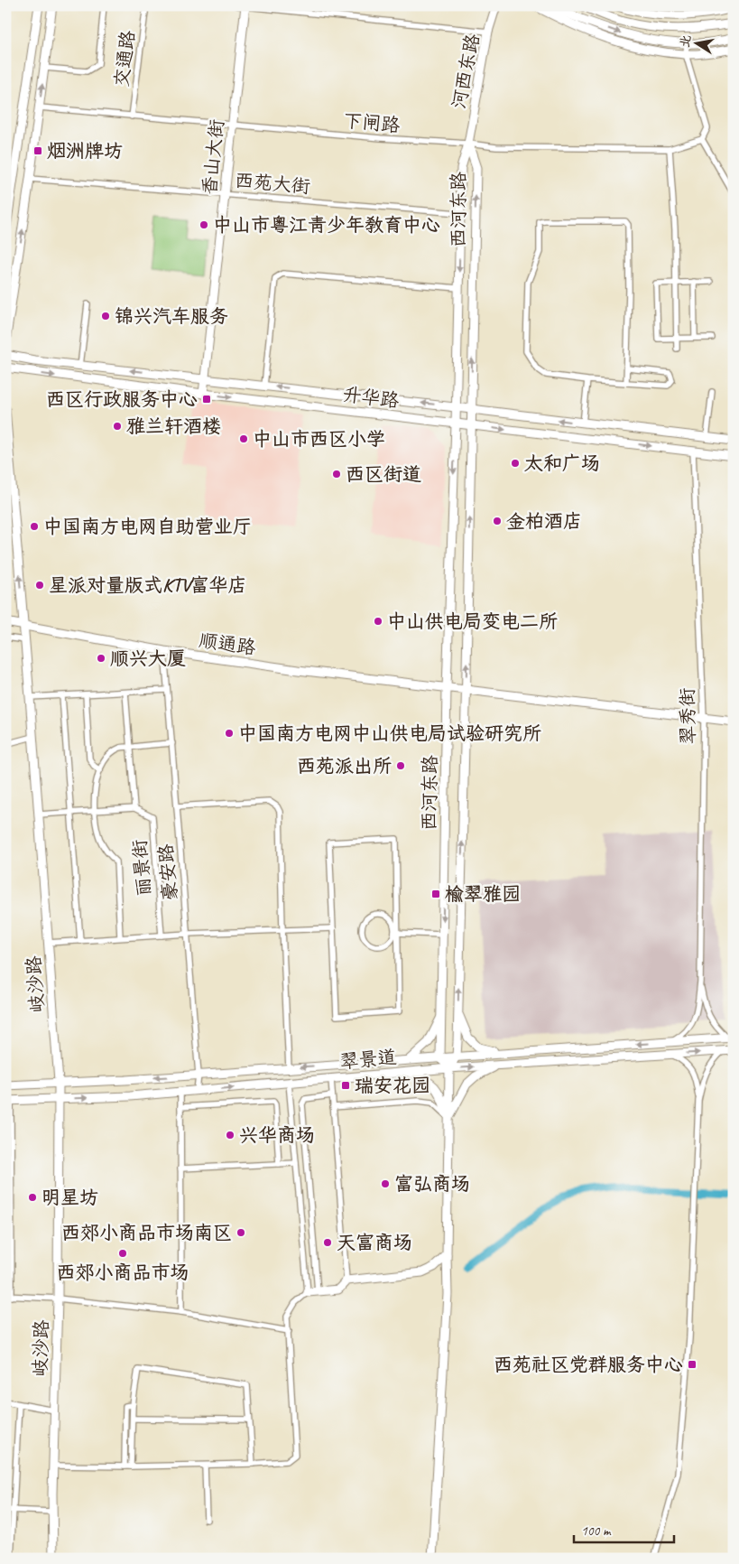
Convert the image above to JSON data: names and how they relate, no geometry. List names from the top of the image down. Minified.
{"streets":{"street":["交通路","河西东路","下闸路","香山大街","西苑大街","西河东路","升华路","顺通路","翠秀街","丽景街","豪安路","岐沙路","翠景道"]},"crossings":[["交通路","下闸路"],["河西东路","下闸路"],["河西东路","西河东路"],["下闸路","香山大街"],["下闸路","西河东路"],["香山大街","西苑大街"],["香山大街","升华路"],["西苑大街","西河东路"],["西河东路","升华路"],["西河东路","顺通路"],["西河东路","翠景道"],["升华路","翠秀街"],["顺通路","翠秀街"],["顺通路","豪安路"],["顺通路","岐沙路"],["豪安路","翠景道"],["岐沙路","翠景道"]],"places":{"transit":["烟洲牌坊","西区行政服务中心","榆翠雅园","瑞安花园","西苑社区党群服务中心"],"other":["中山市粤江青少年教育中心","锦兴汽车服务","雅兰轩酒楼","中山市西区小学","太和广场","西区街道","金柏酒店","中国南方电网自助营业厅","星派对量版式KTV富华店","中山供电局变电二所","顺兴大厦","中国南方电网中山供电局试验研究所","西苑派出所","兴华商场","富弘商场","明星坊","西郊小商品市场南区","天富商场","西郊小商品市场"]},"scale_bar":"100 m","north":"left"}
